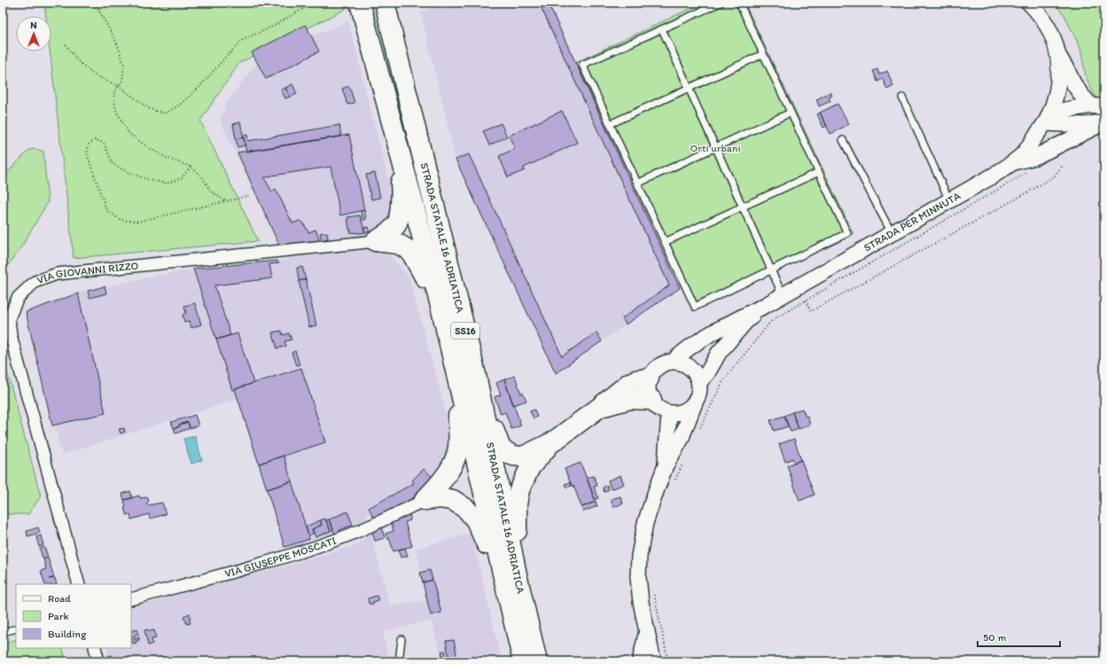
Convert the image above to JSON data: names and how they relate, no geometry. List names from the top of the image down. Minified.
{"streets":{"highway":["STRADA STATALE 16 ADRIATICA","SS16"],"street":["STRADA PER MINNUTA","VIA GIOVANNI RIZZO","VIA GIUSEPPE MOSCATI"]},"parks":["Orti urbani"],"legend":["Road","Park","Building"],"scale_bar":"50 m","north":"top"}
